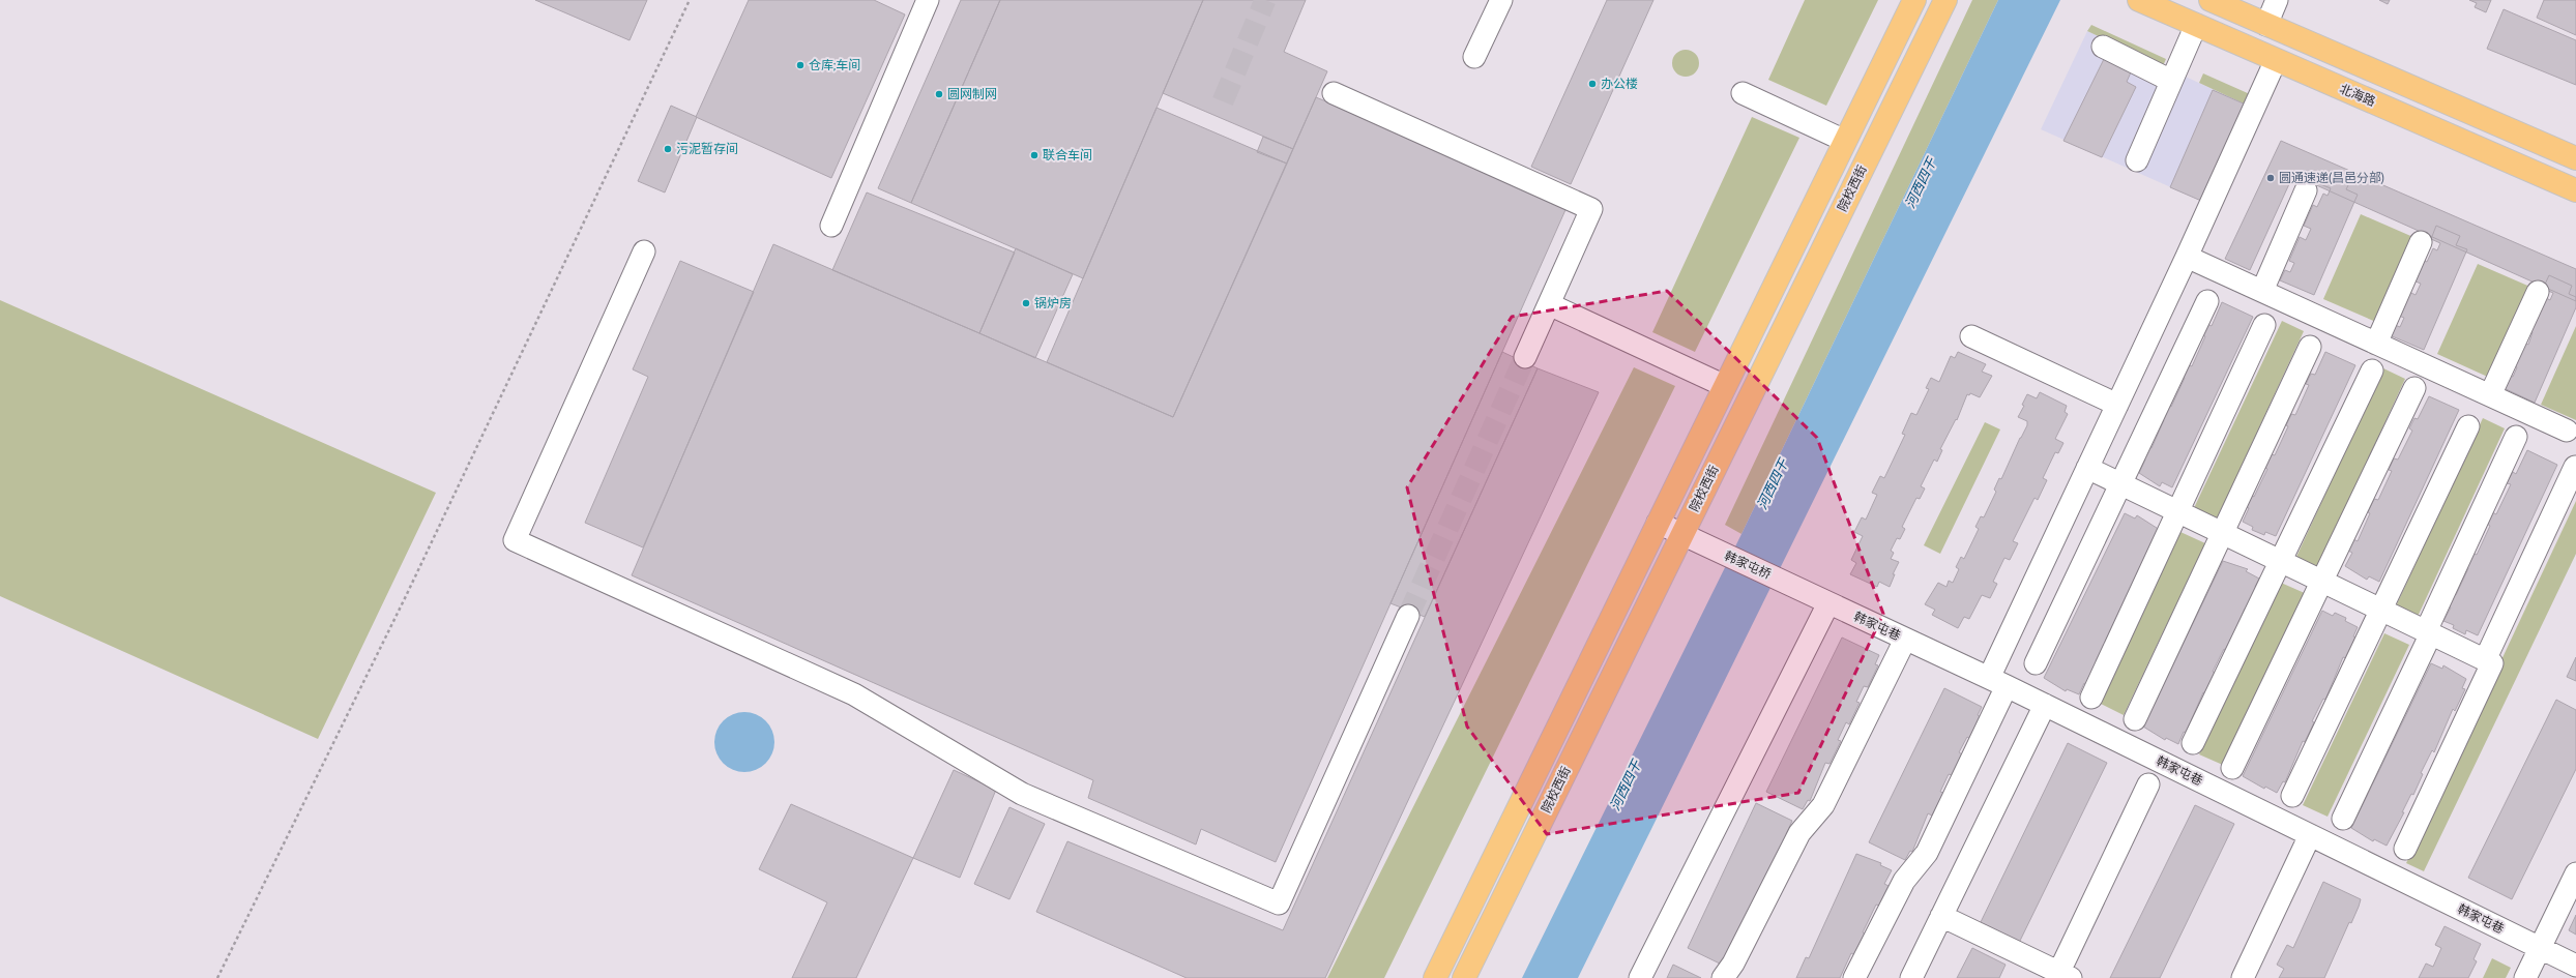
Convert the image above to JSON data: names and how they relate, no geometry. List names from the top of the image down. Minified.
{"streets":{"main road":["北海路","院校西街"],"street":["韩家屯桥","韩家屯巷"]},"crossings":[["院校西街","韩家屯桥"],["韩家屯桥","韩家屯巷"]],"water":["河西四干"],"places":["仓库;车间","办公楼","圆网制网","污泥暂存间","联合车间","圆通速递(昌邑分部)","锅炉房"]}
